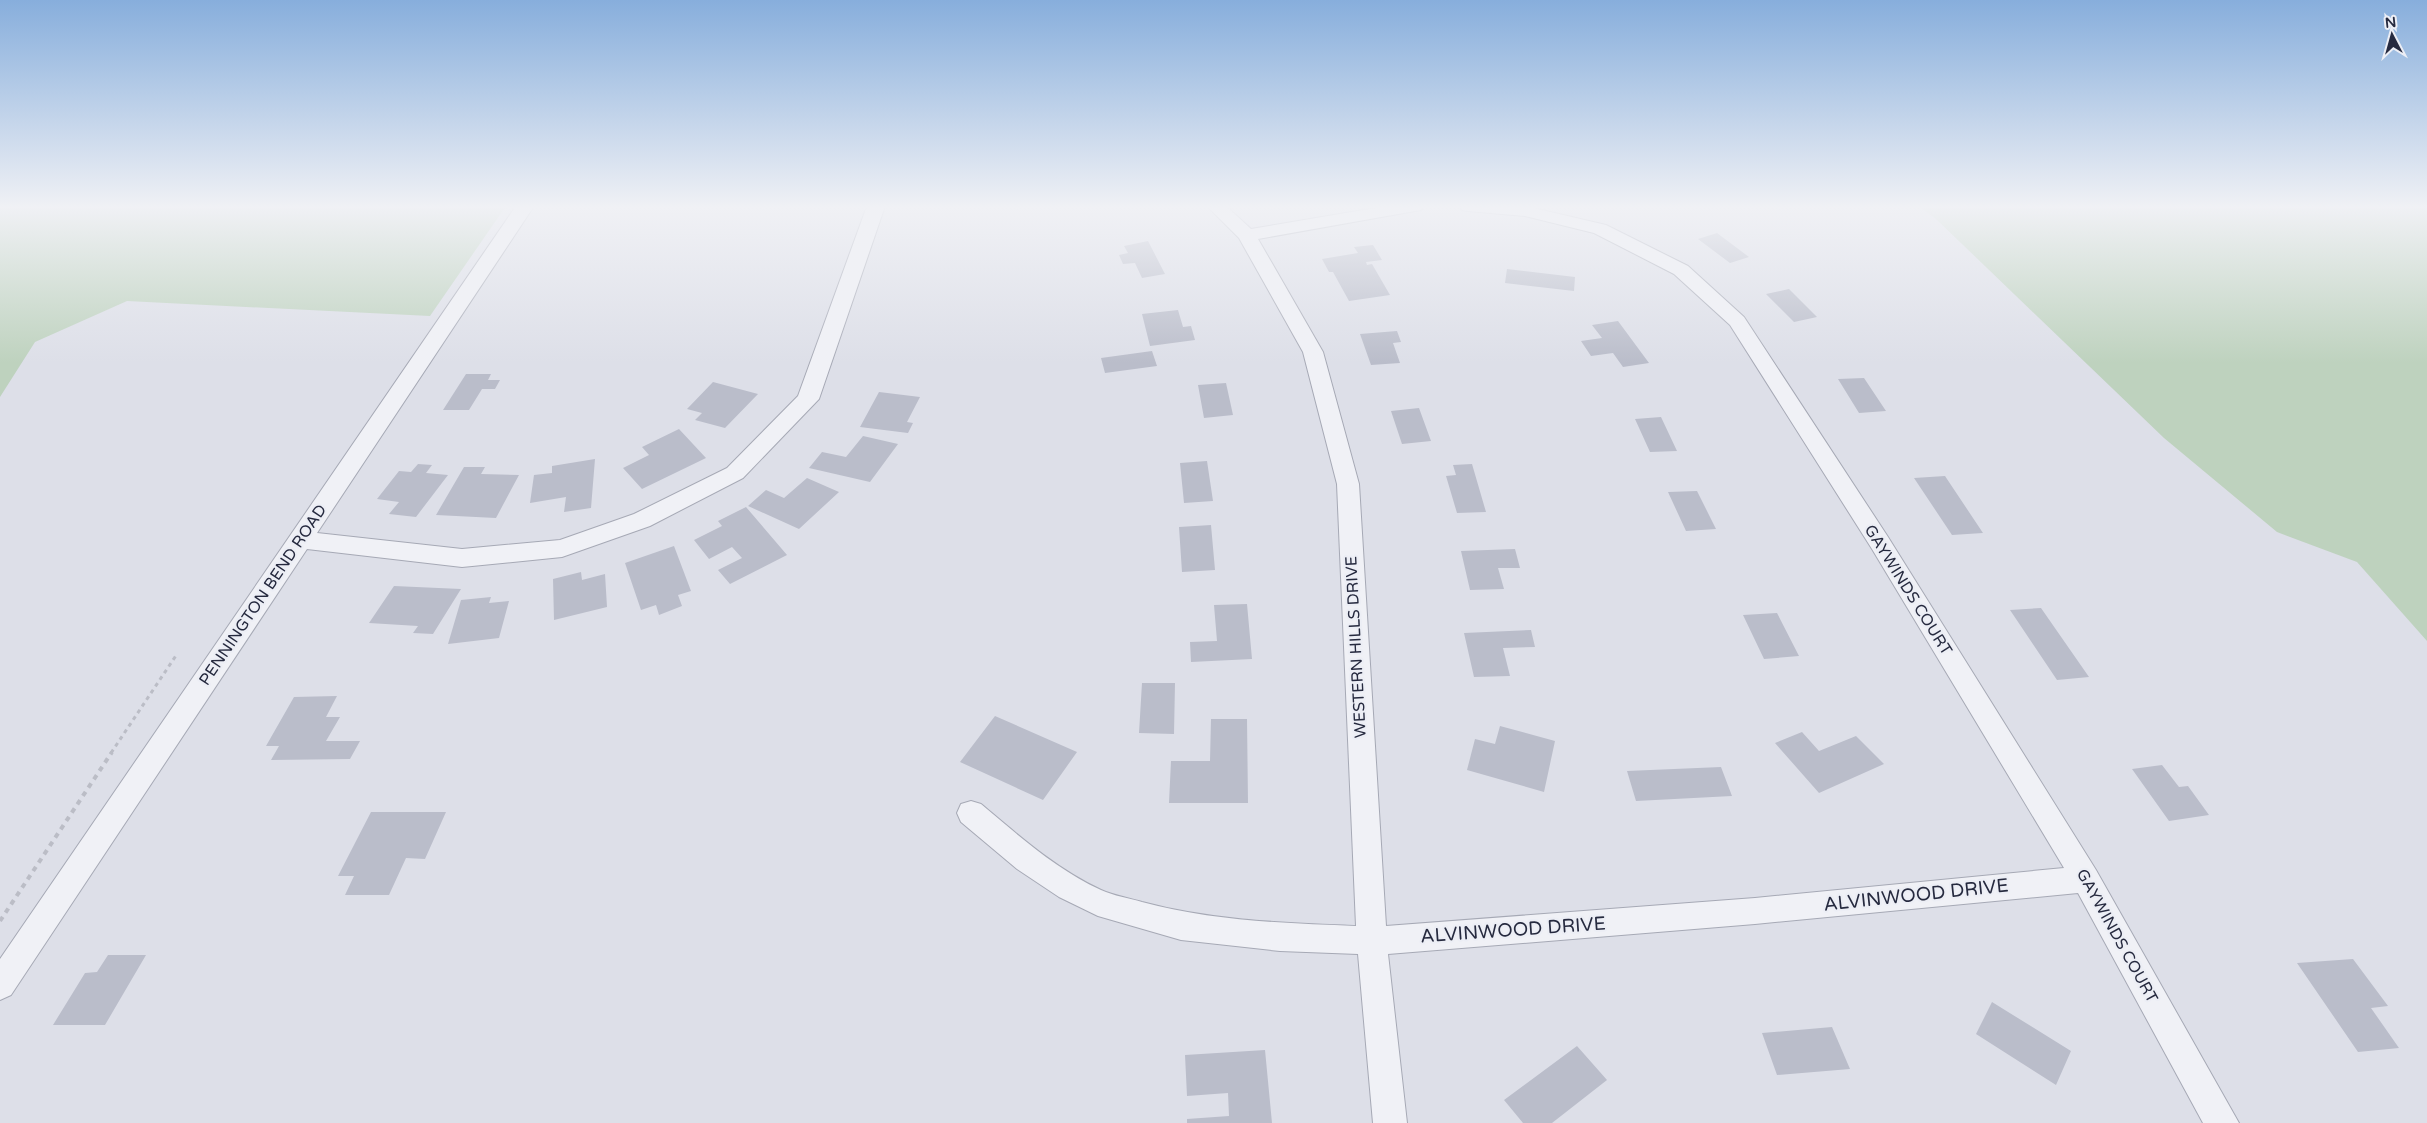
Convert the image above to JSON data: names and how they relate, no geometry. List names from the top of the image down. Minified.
{"streets":{"street":["GAYWINDS COURT","PENNINGTON BEND ROAD","WESTERN HILLS DRIVE","ALVINWOOD DRIVE"]},"crossings":[["GAYWINDS COURT","ALVINWOOD DRIVE"],["WESTERN HILLS DRIVE","ALVINWOOD DRIVE"]],"north":"top"}
